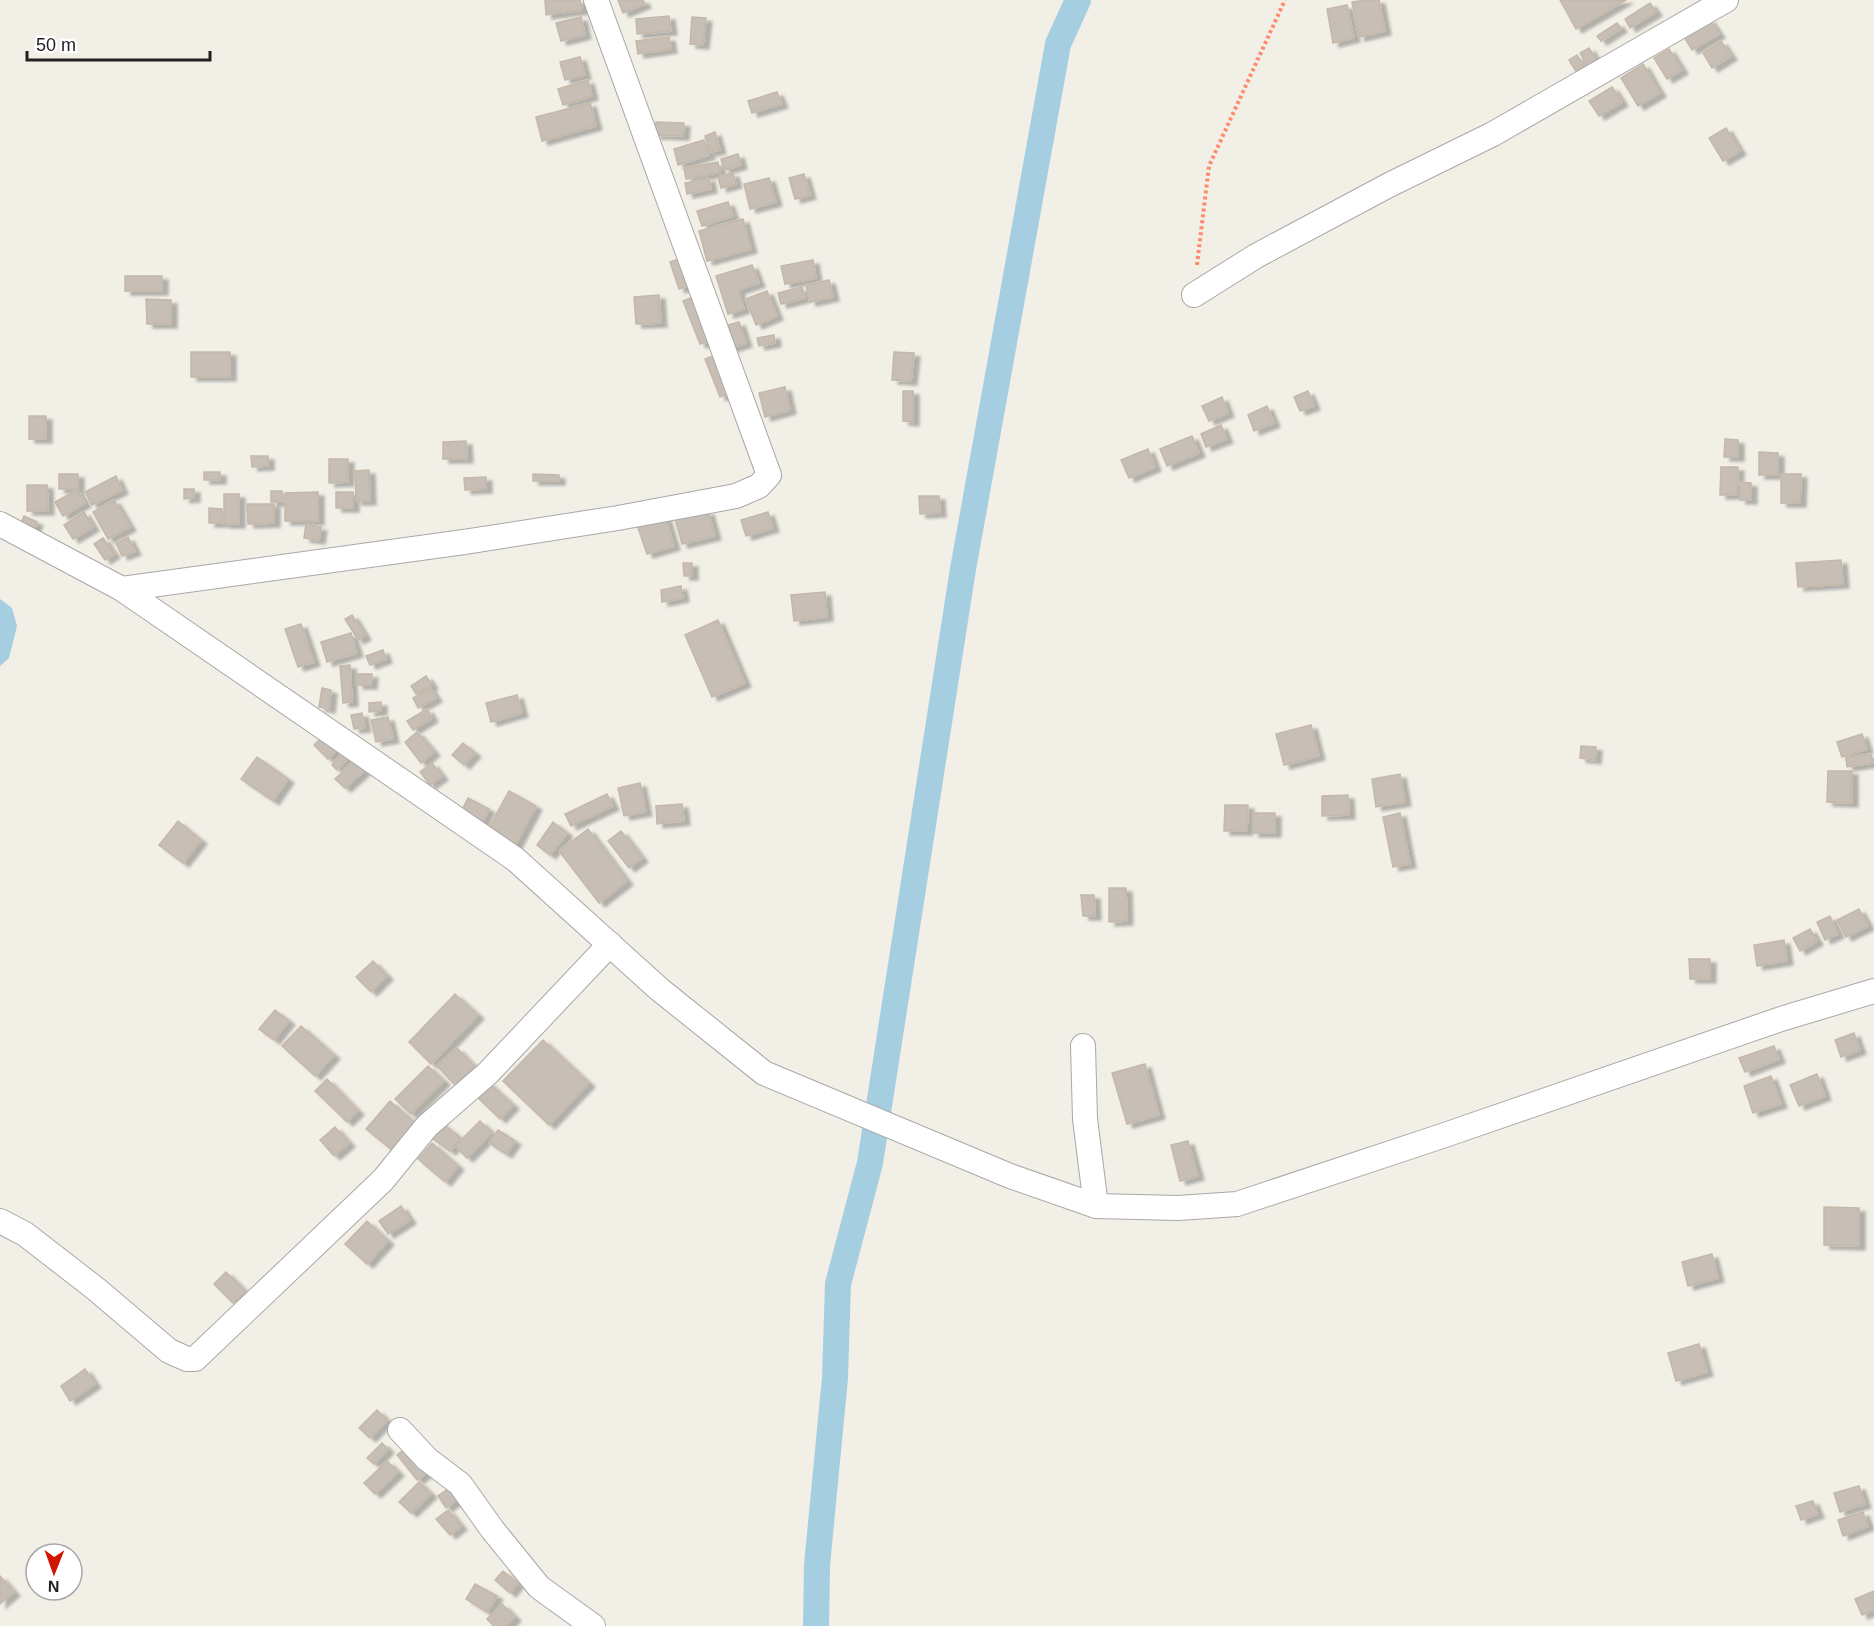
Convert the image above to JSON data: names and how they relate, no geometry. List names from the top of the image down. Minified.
{"scale_bar":"50 m","north":"bottom"}
